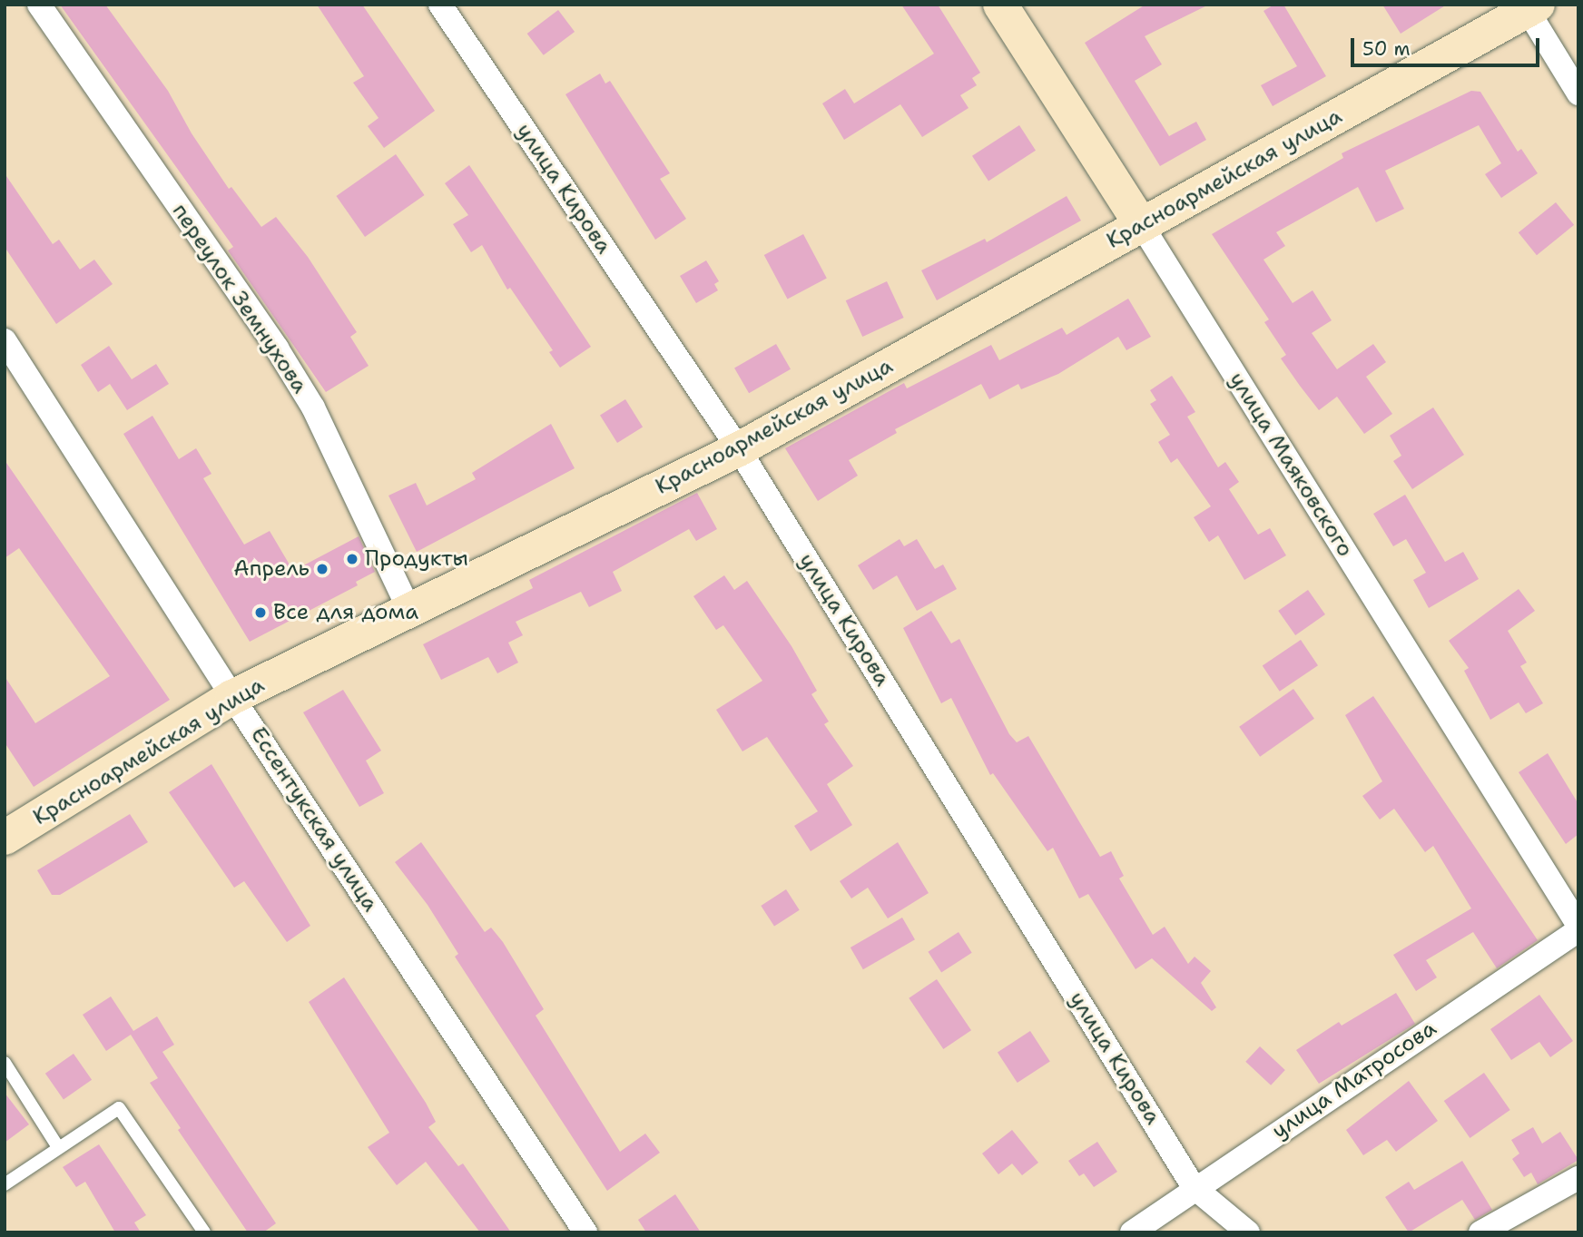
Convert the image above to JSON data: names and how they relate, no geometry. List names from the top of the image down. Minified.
{"streets":{"street":["Красноармейская улица","улица Кирова","переулок Земнухова","улица Маяковского","Ессентукская улица","улица Матросова"]},"crossings":[["Красноармейская улица","улица Кирова"],["Красноармейская улица","переулок Земнухова"],["Красноармейская улица","улица Маяковского"],["Красноармейская улица","Ессентукская улица"],["улица Кирова","улица Матросова"],["улица Маяковского","улица Матросова"]],"places":["Продукты","Апрель","Все для дома"],"scale_bar":"50 m"}
